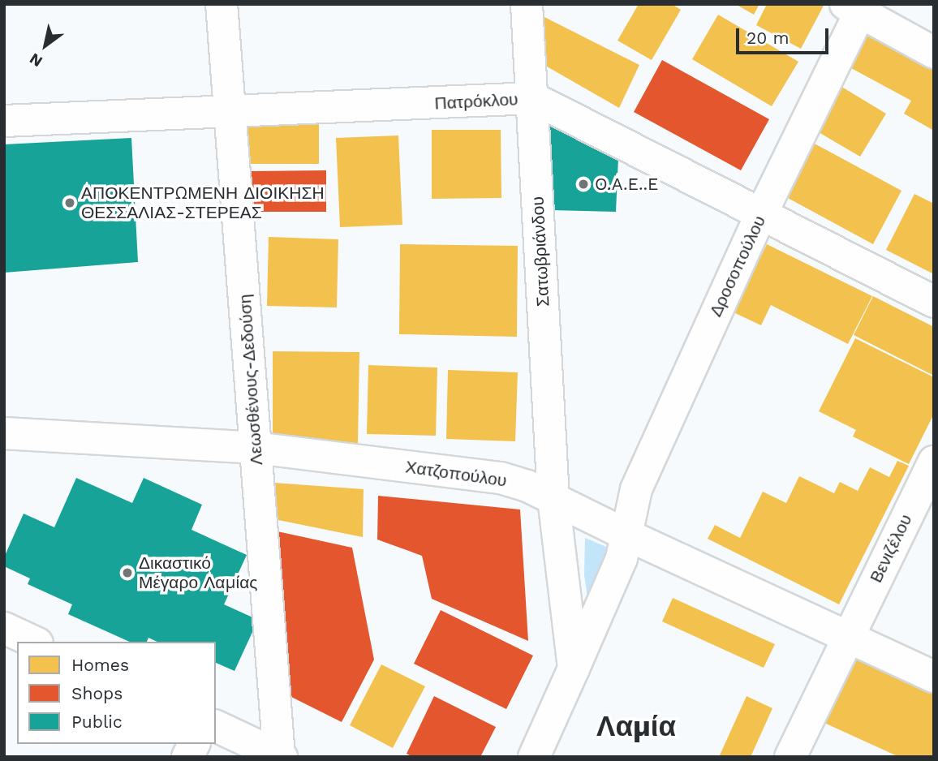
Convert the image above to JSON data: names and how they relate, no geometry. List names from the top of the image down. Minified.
{"streets":{"street":["Πατρόκλου","Σατωβριάνδου","Δροσοπούλου","Λεωσθένους-Δεδούση","Χατζοπούλου","Βενιζέλου"]},"crossings":[["Πατρόκλου","Σατωβριάνδου"],["Πατρόκλου","Δροσοπούλου"],["Πατρόκλου","Λεωσθένους-Δεδούση"],["Σατωβριάνδου","Δροσοπούλου"],["Σατωβριάνδου","Χατζοπούλου"],["Δροσοπούλου","Χατζοπούλου"],["Λεωσθένους-Δεδούση","Χατζοπούλου"],["Χατζοπούλου","Βενιζέλου"]],"districts":["Λαμία"],"places":["O.A.E..E","ΑΠΟΚΕΝΤΡΩΜΕΝΗ ΔΙΟΙΚΗΣΗ ΘΕΣΣΑΛΙΑΣ-ΣΤΕΡΕΑΣ","Δικαστικό Μέγαρο Λαμίας"],"legend":["Homes","Shops","Public"],"scale_bar":"20 m","north":"bottom left"}
